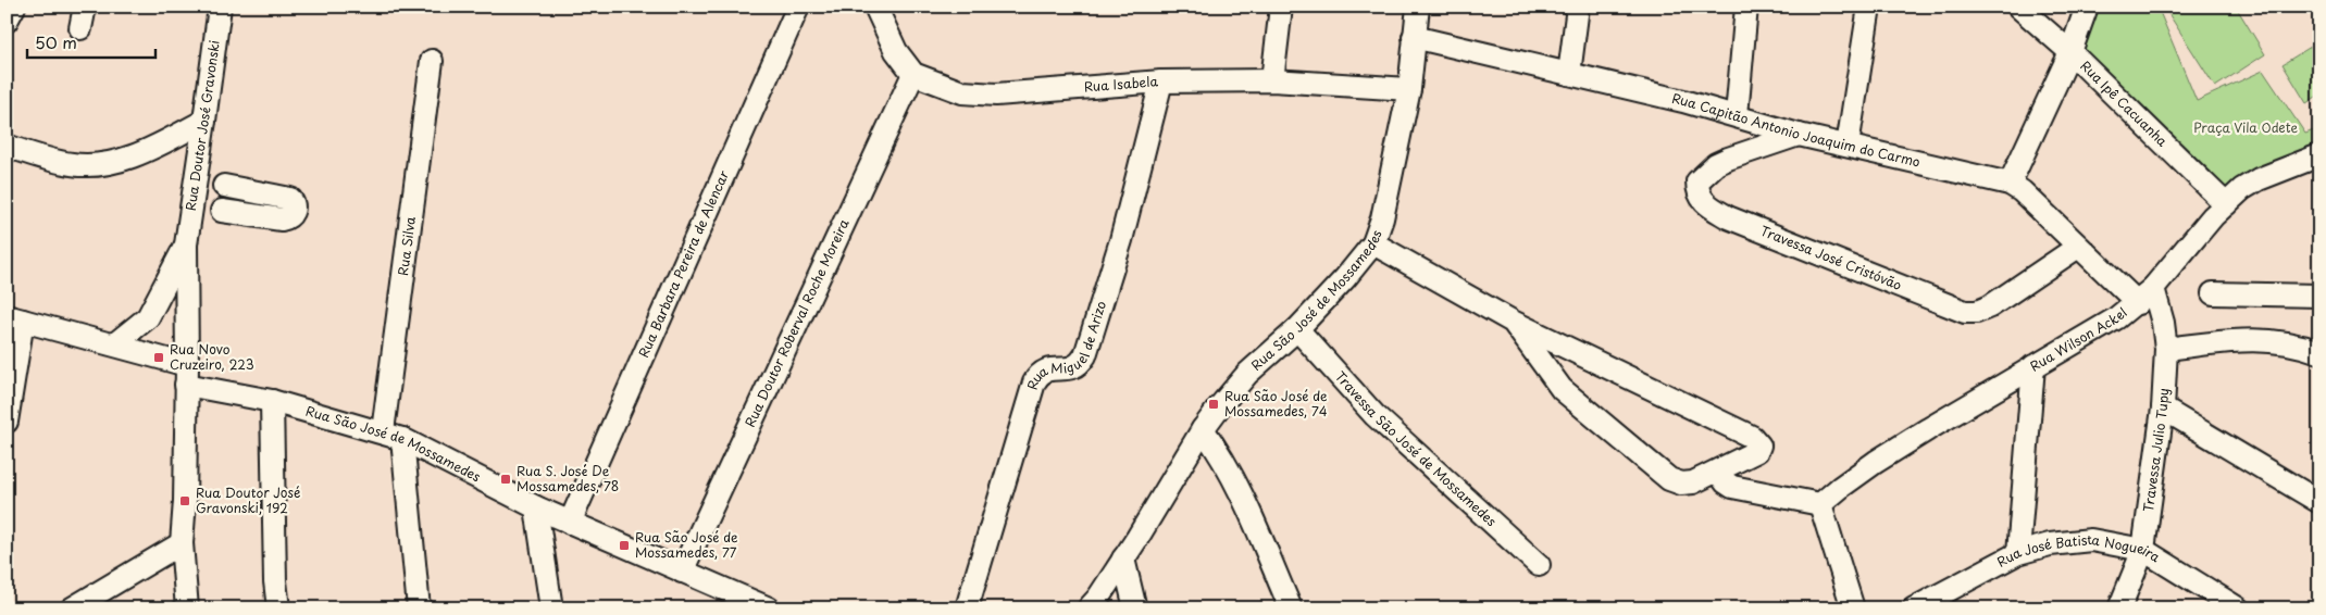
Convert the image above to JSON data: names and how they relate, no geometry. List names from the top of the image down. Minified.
{"streets":{"street":["Rua Isabela","Rua Ipê Cacuanha","Rua Doutor José Gravonski","Rua Capitão Antonio Joaquim do Carmo","Rua Silva","Travessa José Cristóvão","Rua Barbara Pereira de Alencar","Rua São José de Mossamedes","Rua Doutor Roberval Roche Moreira","Rua Wilson Ackel","Rua Miguel de Arizo","Travessa São José de Mossamedes","Travessa Julio Tupy","Rua José Batista Nogueira"]},"crossings":[["Rua Isabela","Rua São José de Mossamedes"],["Rua Isabela","Rua Doutor Roberval Roche Moreira"],["Rua Isabela","Rua Miguel de Arizo"],["Rua Ipê Cacuanha","Rua Wilson Ackel"],["Rua Doutor José Gravonski","Rua São José de Mossamedes"],["Rua Capitão Antonio Joaquim do Carmo","Travessa José Cristóvão"],["Rua Capitão Antonio Joaquim do Carmo","Rua São José de Mossamedes"],["Rua Capitão Antonio Joaquim do Carmo","Rua Wilson Ackel"],["Rua Capitão Antonio Joaquim do Carmo","Travessa Julio Tupy"],["Rua Silva","Rua São José de Mossamedes"],["Rua Barbara Pereira de Alencar","Rua São José de Mossamedes"],["Rua São José de Mossamedes","Rua Doutor Roberval Roche Moreira"],["Rua São José de Mossamedes","Travessa São José de Mossamedes"],["Rua Wilson Ackel","Travessa Julio Tupy"],["Travessa Julio Tupy","Rua José Batista Nogueira"]],"parks":["Praça Vila Odete"],"places":{"transit":["Rua Novo Cruzeiro, 223","Rua São José de Mossamedes, 74","Rua S. José De Mossamedes, 78","Rua Doutor José Gravonski, 192","Rua São José de Mossamedes, 77"]},"scale_bar":"50 m"}
